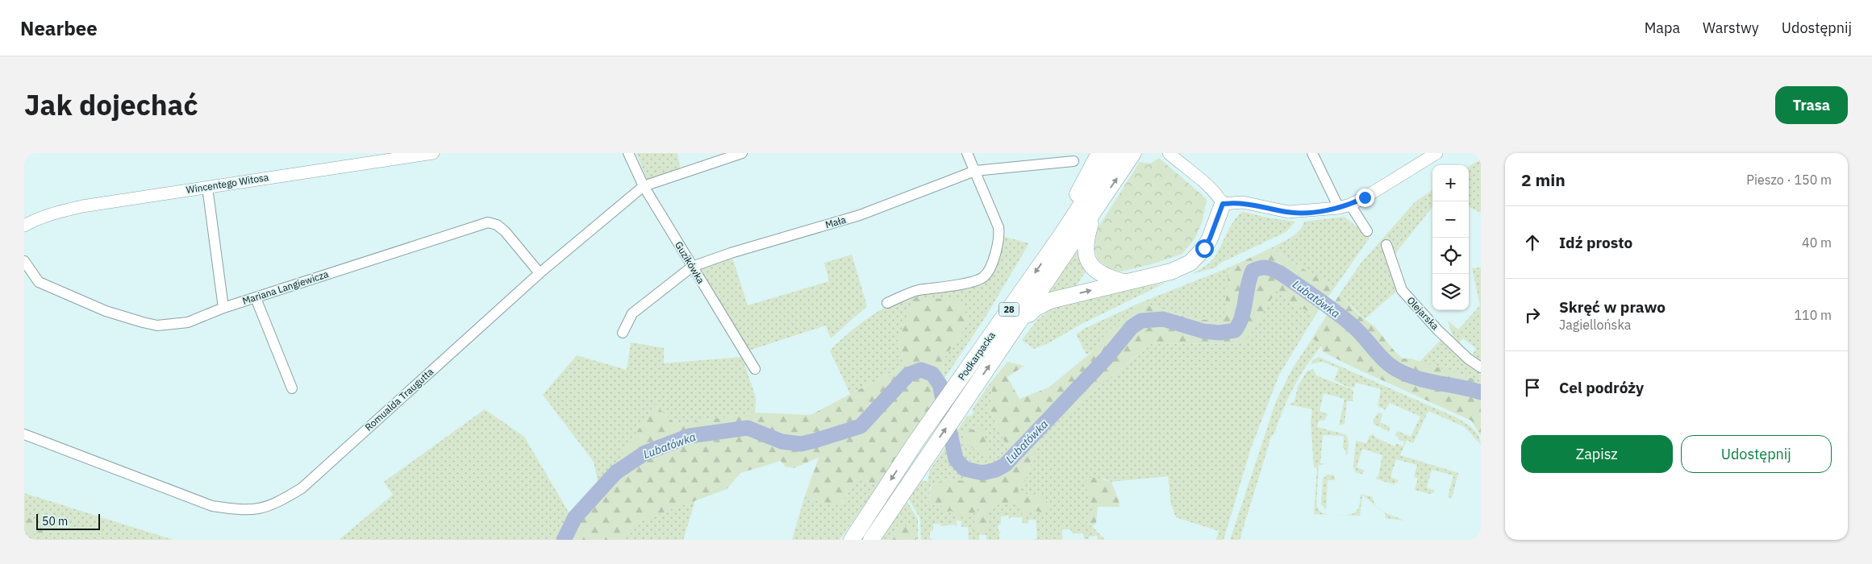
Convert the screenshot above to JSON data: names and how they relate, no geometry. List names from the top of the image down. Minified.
{"streets":{"main road":["28","Podkarpacka"],"street":["Wincentego Witosa","Mała","Guzikówka","Mariana Langiewicza","Olejarska","Romualda Traugutta"]},"crossings":[["Mała","Guzikówka"],["Guzikówka","Romualda Traugutta"],["Mariana Langiewicza","Romualda Traugutta"]],"water":["Lubatówka"],"scale_bar":"50 m","page":{"header":"Nearbee","nav":["Mapa","Warstwy","Udostępnij"],"title":"Jak dojechać","buttons":["Trasa",["Zapisz","Udostępnij"]],"heading":["2 min","Pieszo · 150 m"],"map_buttons":["+","−"],"list":[["Idź prosto","40 m"],["Skręć w prawo","Jagiellońska","110 m"],"Cel podróży"],"scale":"50 m"}}
